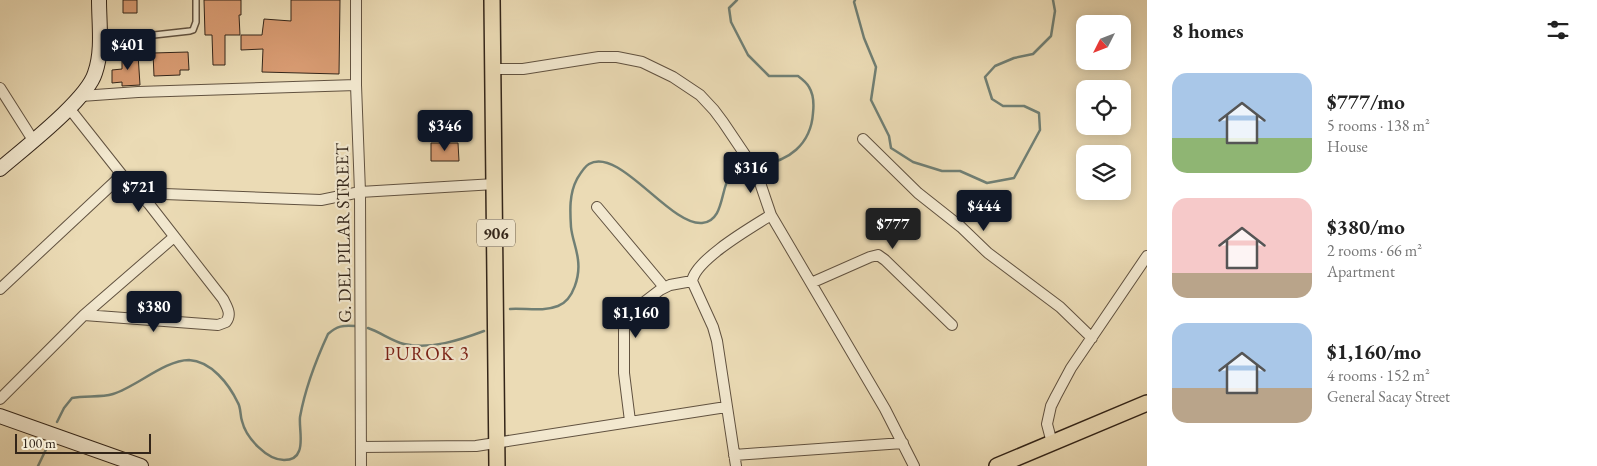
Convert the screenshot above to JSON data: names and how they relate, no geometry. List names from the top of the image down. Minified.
{"streets":{"main road":["906"],"street":["G. DEL PILAR STREET"]},"districts":["PUROK 3"],"scale_bar":"100 m","north":"bottom left","page":{"heading":"8 homes","price":["$401","$346","$316","$721","$444","$777","$380","$1,160"],"list":[{"name":"$777/mo","note":"5 rooms · 138 m² · House"},{"name":"$380/mo","note":"2 rooms · 66 m² · Apartment"},{"name":"$1,160/mo","note":"4 rooms · 152 m² · General Sacay Street"}],"scale":"100 m"}}
